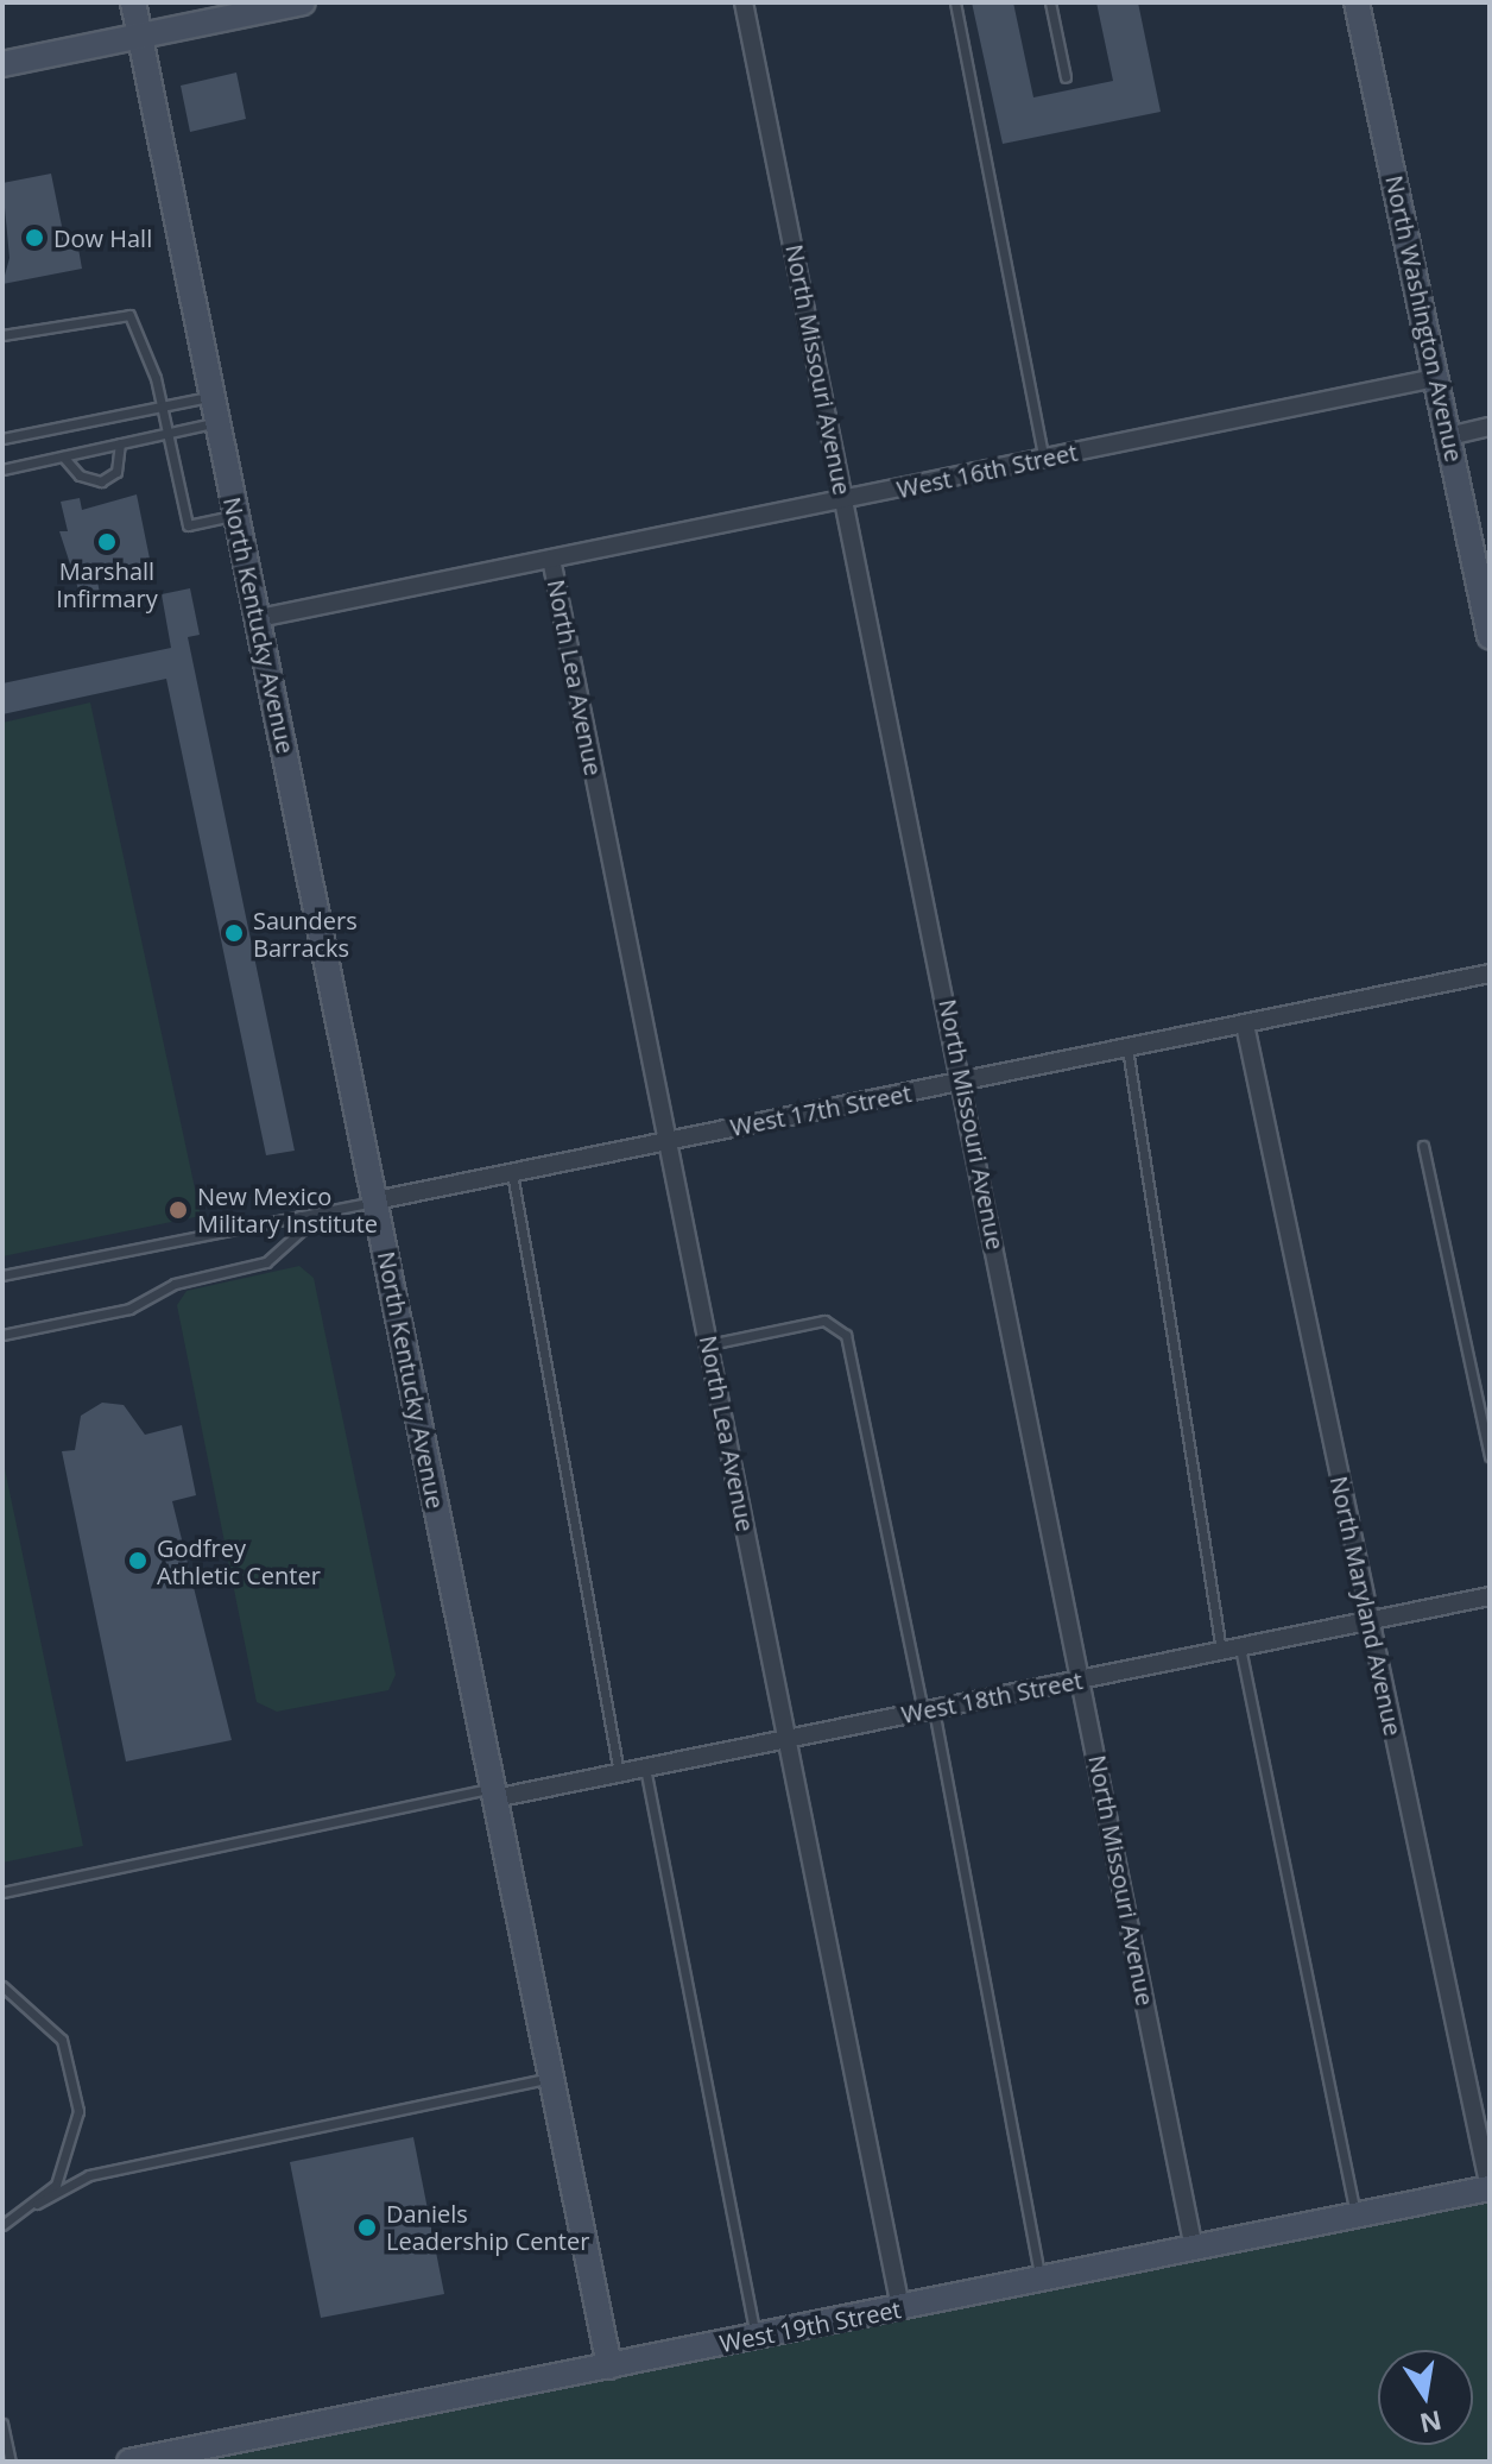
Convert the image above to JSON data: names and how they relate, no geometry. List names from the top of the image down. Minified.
{"streets":{"street":["North Washington Avenue","North Missouri Avenue","West 16th Street","North Kentucky Avenue","North Lea Avenue","West 17th Street","North Maryland Avenue","West 18th Street","West 19th Street"]},"crossings":[["North Washington Avenue","West 16th Street"],["North Missouri Avenue","West 16th Street"],["North Missouri Avenue","West 17th Street"],["North Missouri Avenue","West 18th Street"],["North Missouri Avenue","West 19th Street"],["West 16th Street","North Kentucky Avenue"],["West 16th Street","North Lea Avenue"],["North Kentucky Avenue","West 17th Street"],["North Kentucky Avenue","West 18th Street"],["North Kentucky Avenue","West 19th Street"],["North Lea Avenue","West 17th Street"],["North Lea Avenue","West 18th Street"],["North Lea Avenue","West 19th Street"],["West 17th Street","North Maryland Avenue"],["North Maryland Avenue","West 18th Street"],["North Maryland Avenue","West 19th Street"]],"places":["Dow Hall","Marshall Infirmary","Saunders Barracks","New Mexico Military Institute","Godfrey Athletic Center","Daniels Leadership Center"],"north":"bottom"}
